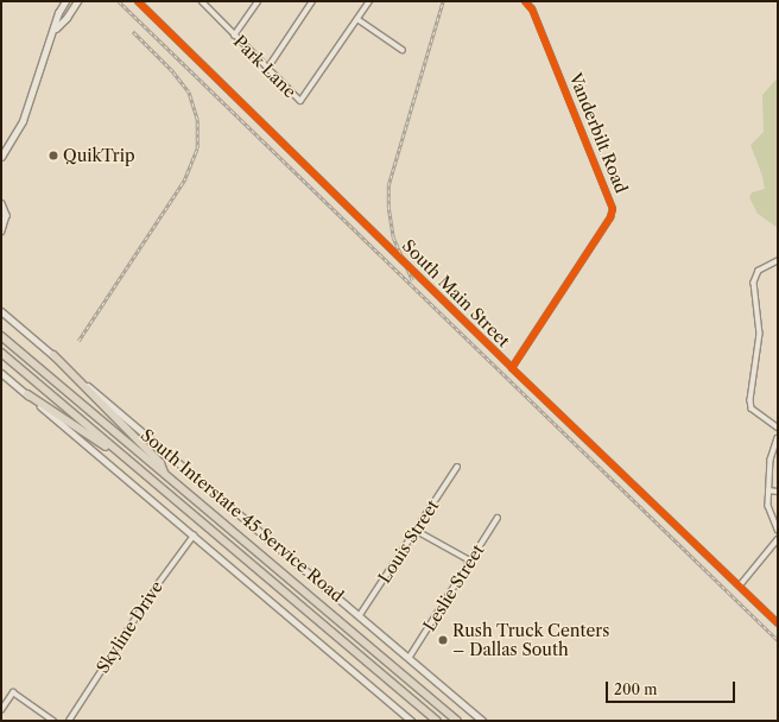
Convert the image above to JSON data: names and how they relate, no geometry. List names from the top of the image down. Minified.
{"streets":{"main road":["South Interstate 45 Service Road"],"street":["Park Lane","Vanderbilt Road","South Main Street","Louis Street","Leslie Street","Skyline Drive"]},"crossings":[["Vanderbilt Road","South Main Street"],["South Interstate 45 Service Road","Louis Street"],["South Interstate 45 Service Road","Leslie Street"]],"places":["QuikTrip","Rush Truck Centers – Dallas South"],"scale_bar":"200 m"}
